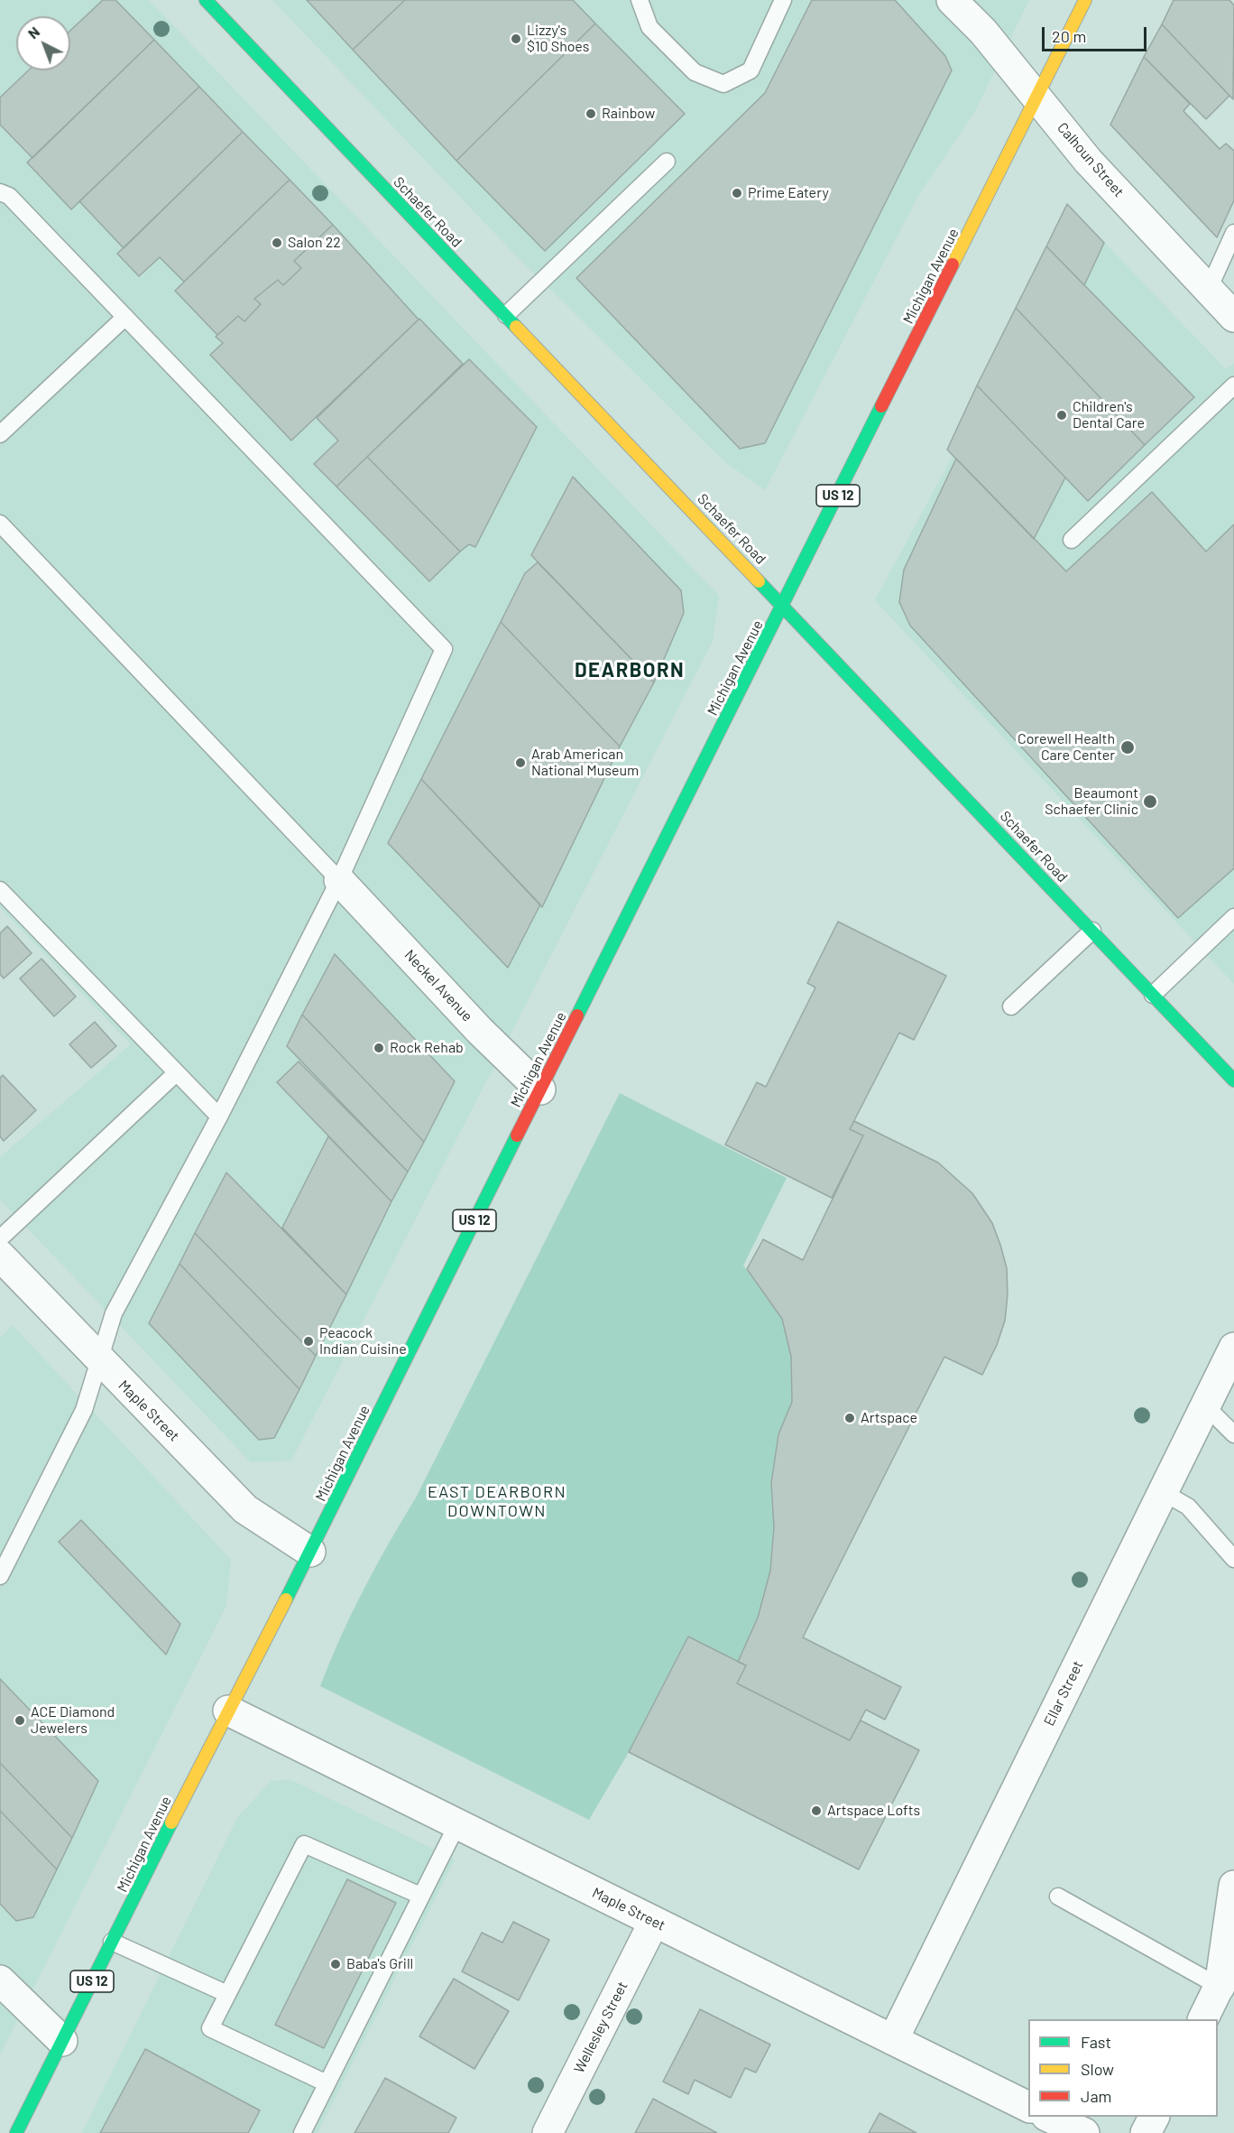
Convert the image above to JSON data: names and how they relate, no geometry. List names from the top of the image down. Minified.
{"streets":{"main road":["Schaefer Road","Michigan Avenue","US 12"],"street":["Calhoun Street","Neckel Avenue","Maple Street","Ellar Street","Wellesley Street"]},"crossings":[["Calhoun Street","Michigan Avenue"],["Schaefer Road","Michigan Avenue"],["Michigan Avenue","Neckel Avenue"],["Michigan Avenue","Maple Street"],["Maple Street","Ellar Street"],["Maple Street","Wellesley Street"]],"districts":["DEARBORN","EAST DEARBORN DOWNTOWN"],"places":["Lizzy's $10 Shoes","Rainbow","Prime Eatery","Salon 22","Children's Dental Care","Corewell Health Care Center","Arab American National Museum","Beaumont Schaefer Clinic","Rock Rehab","Peacock Indian Cuisine","Artspace","ACE Diamond Jewelers","Artspace Lofts","Baba's Grill"],"legend":["Fast","Slow","Jam"],"scale_bar":"20 m","north":"top left"}
